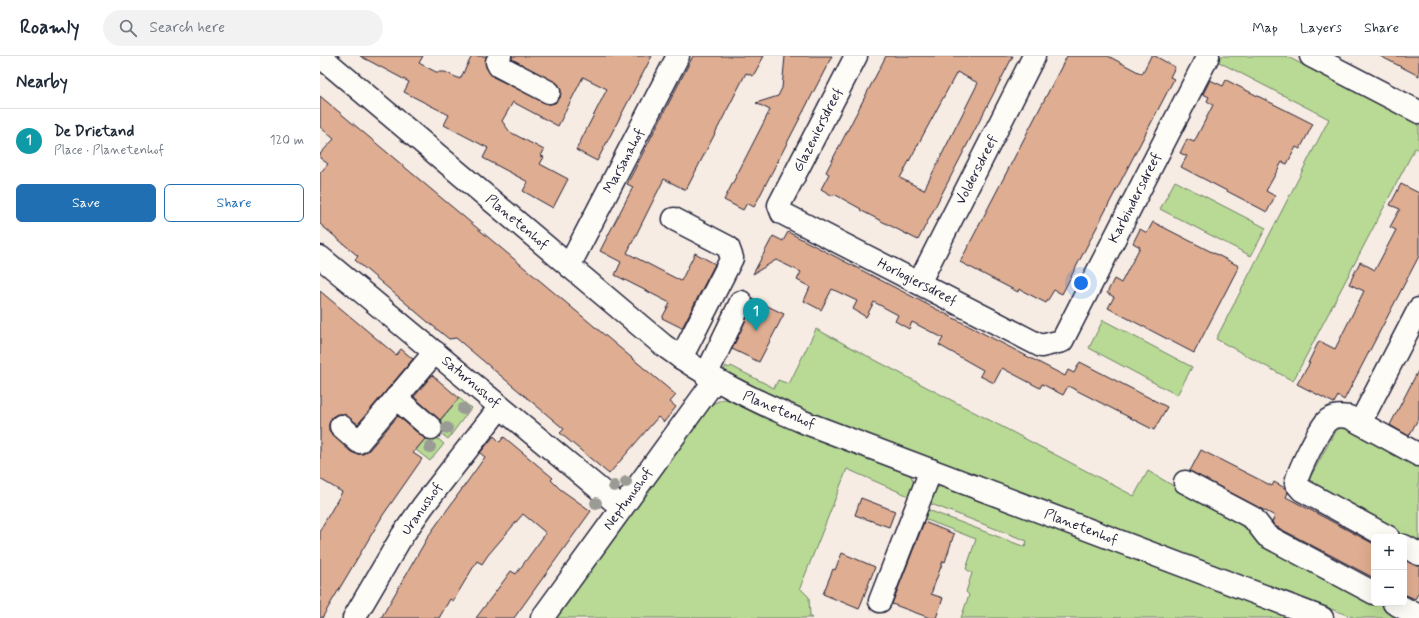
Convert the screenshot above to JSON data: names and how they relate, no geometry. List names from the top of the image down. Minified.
{"streets":{"street":["Glazeniersdreef","Marsanahof","Voldersdreef","Karbindersdreef","Planetenhof","Horlogiersdreef","Saturnushof","Neptunushof","Uranushof"]},"crossings":[["Glazeniersdreef","Horlogiersdreef"],["Marsanahof","Planetenhof"],["Voldersdreef","Horlogiersdreef"],["Karbindersdreef","Horlogiersdreef"],["Planetenhof","Neptunushof"],["Saturnushof","Neptunushof"],["Saturnushof","Uranushof"]],"page":{"header":"Roamly","search":"Search here","nav":["Map","Layers","Share"],"heading":"Nearby","list":[{"mark":"1","name":"De Drietand","note":"Place · Planetenhof","value":"120 m"}],"buttons":["Save","Share"],"pins":"1","map_buttons":["+","−"]}}
